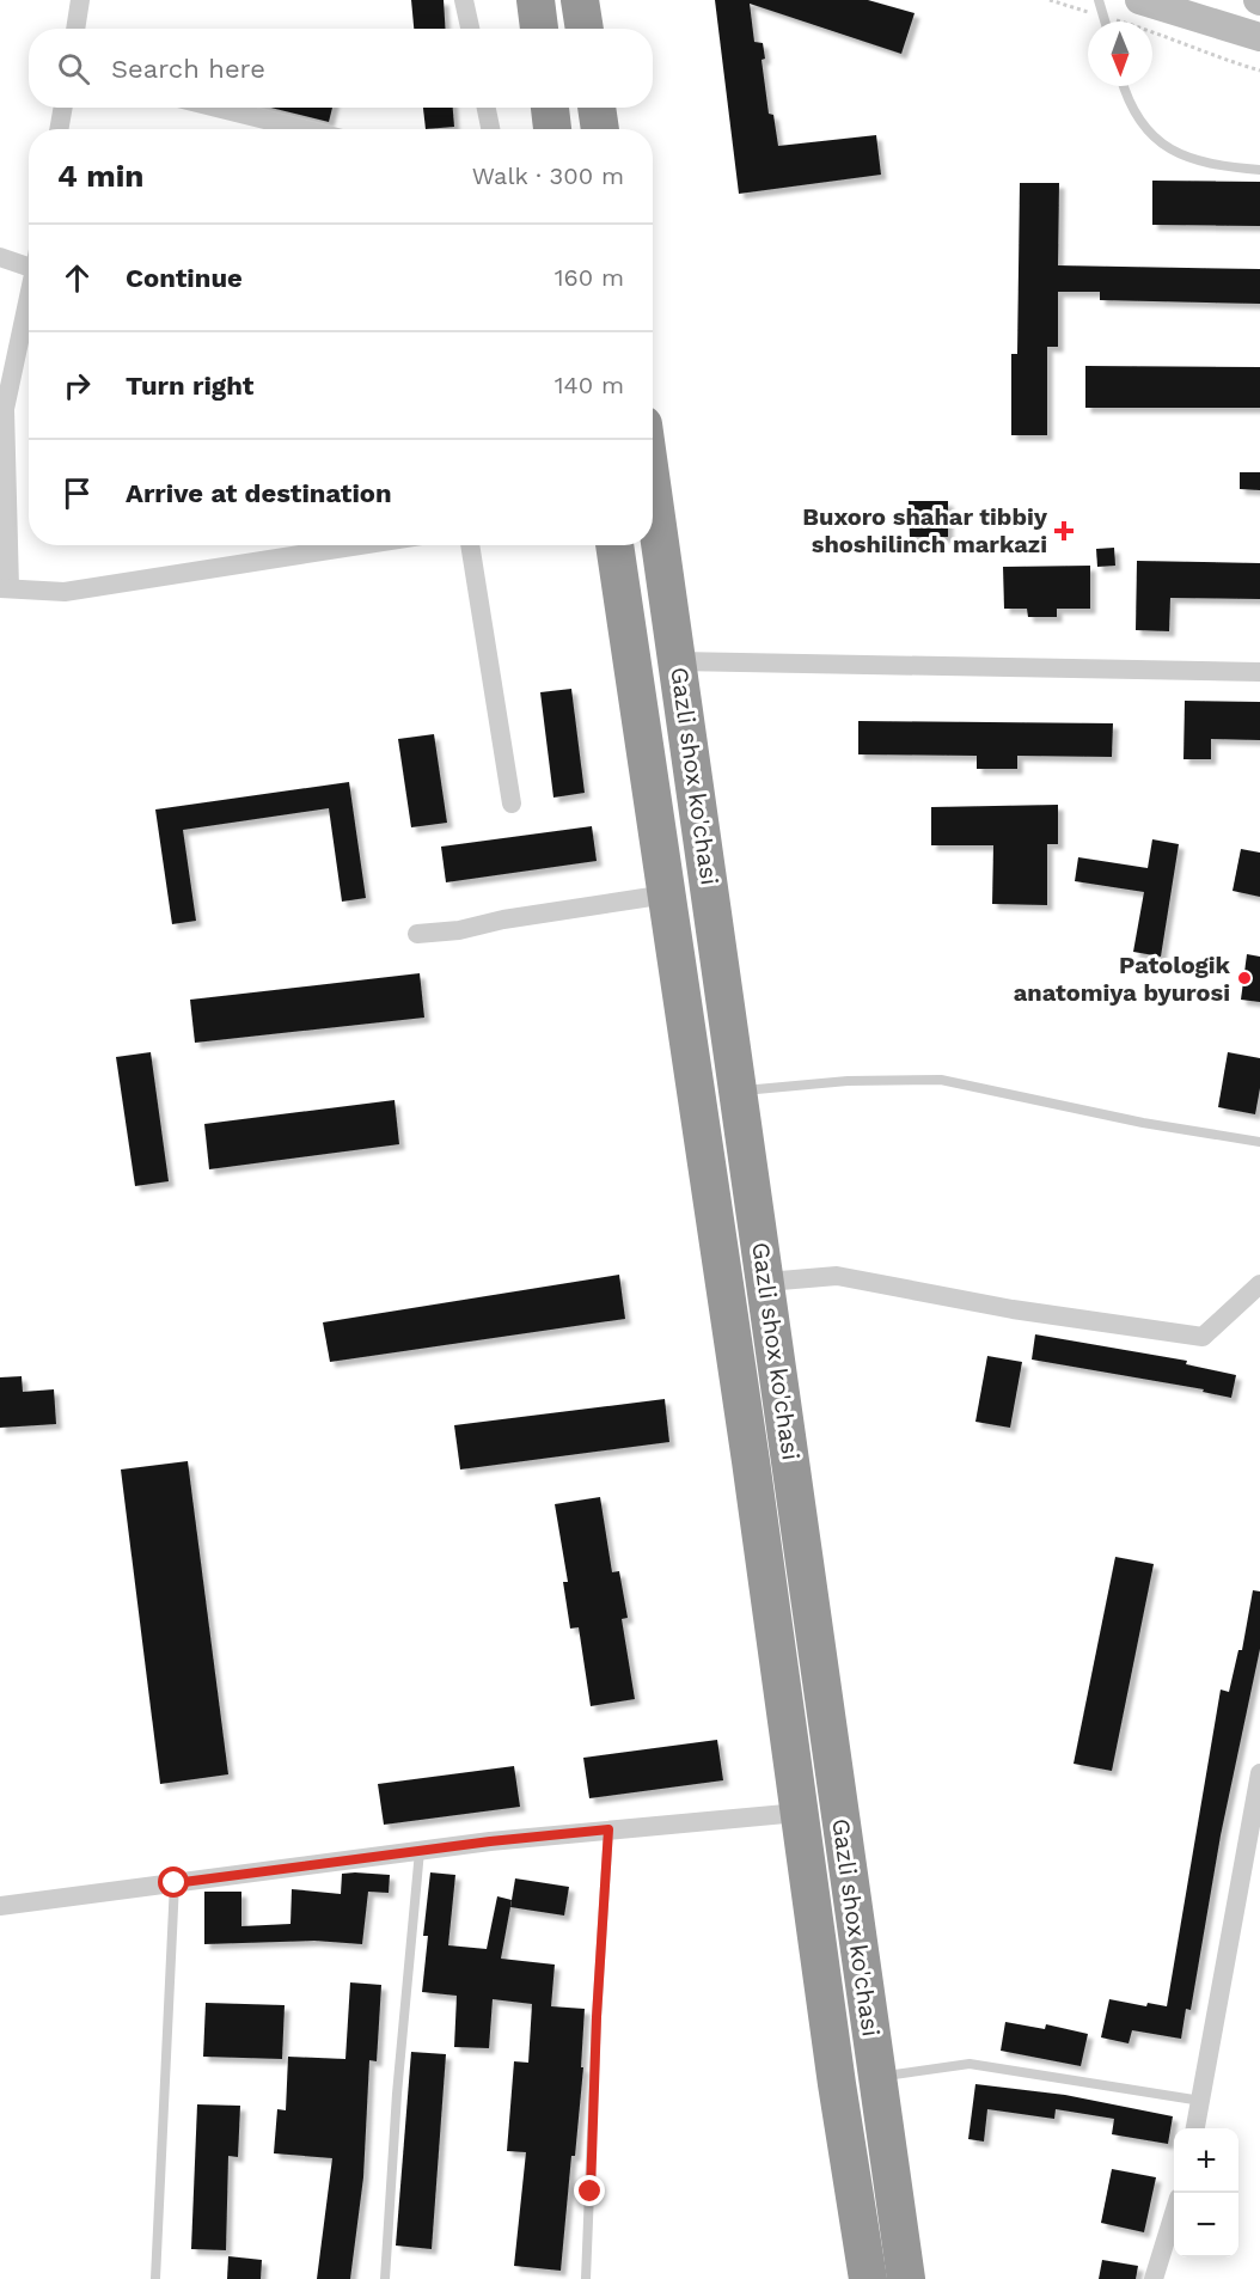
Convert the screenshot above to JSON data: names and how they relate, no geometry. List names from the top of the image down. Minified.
{"streets":{"highway":["Gazli shox ko'chasi"]},"places":{"health":["Buxoro shahar tibbiy shoshilinch markazi"],"other":["Patologik anatomiya byurosi"]},"north":"bottom","page":{"search":"Search here","heading":["4 min","Walk · 300 m"],"list":[["Continue","160 m"],["Turn right","140 m"],"Arrive at destination"],"map_buttons":["+","−"]}}
